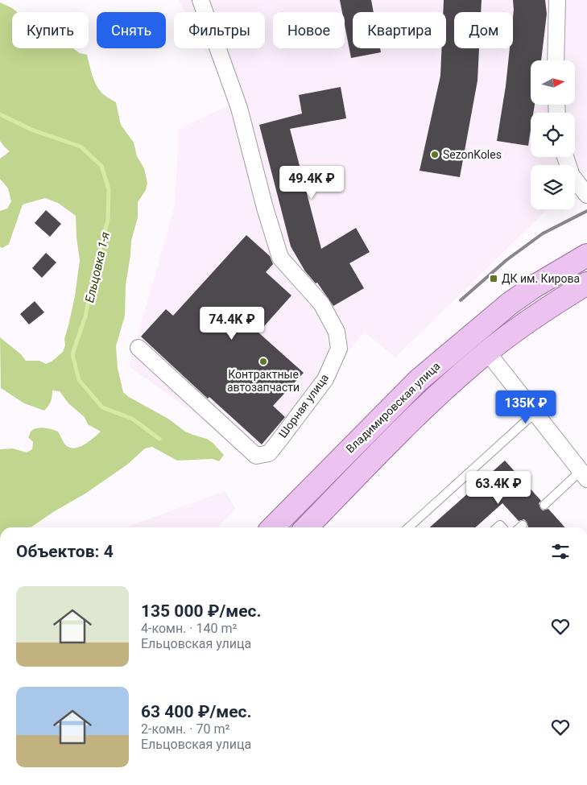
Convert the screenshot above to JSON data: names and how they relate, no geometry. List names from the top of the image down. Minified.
{"streets":{"main road":["Владимировская улица"],"street":["Шорная улица"]},"water":["Ельцовка 1-я"],"places":{"other":["SezonKoles","Контрактные автозапчасти"],"transit":["ДК им. Кирова"]},"north":"right","page":{"chip":["Купить","Снять","Фильтры","Новое","Квартира","Дом"],"price":["49.4K ₽","74.4K ₽","135K ₽","63.4K ₽"],"heading":"Объектов: 4","list":[{"name":"135 000 ₽/мес.","note":"4-комн. · 140 m² · Ельцовская улица"},{"name":"63 400 ₽/мес.","note":"2-комн. · 70 m² · Ельцовская улица"}]}}
